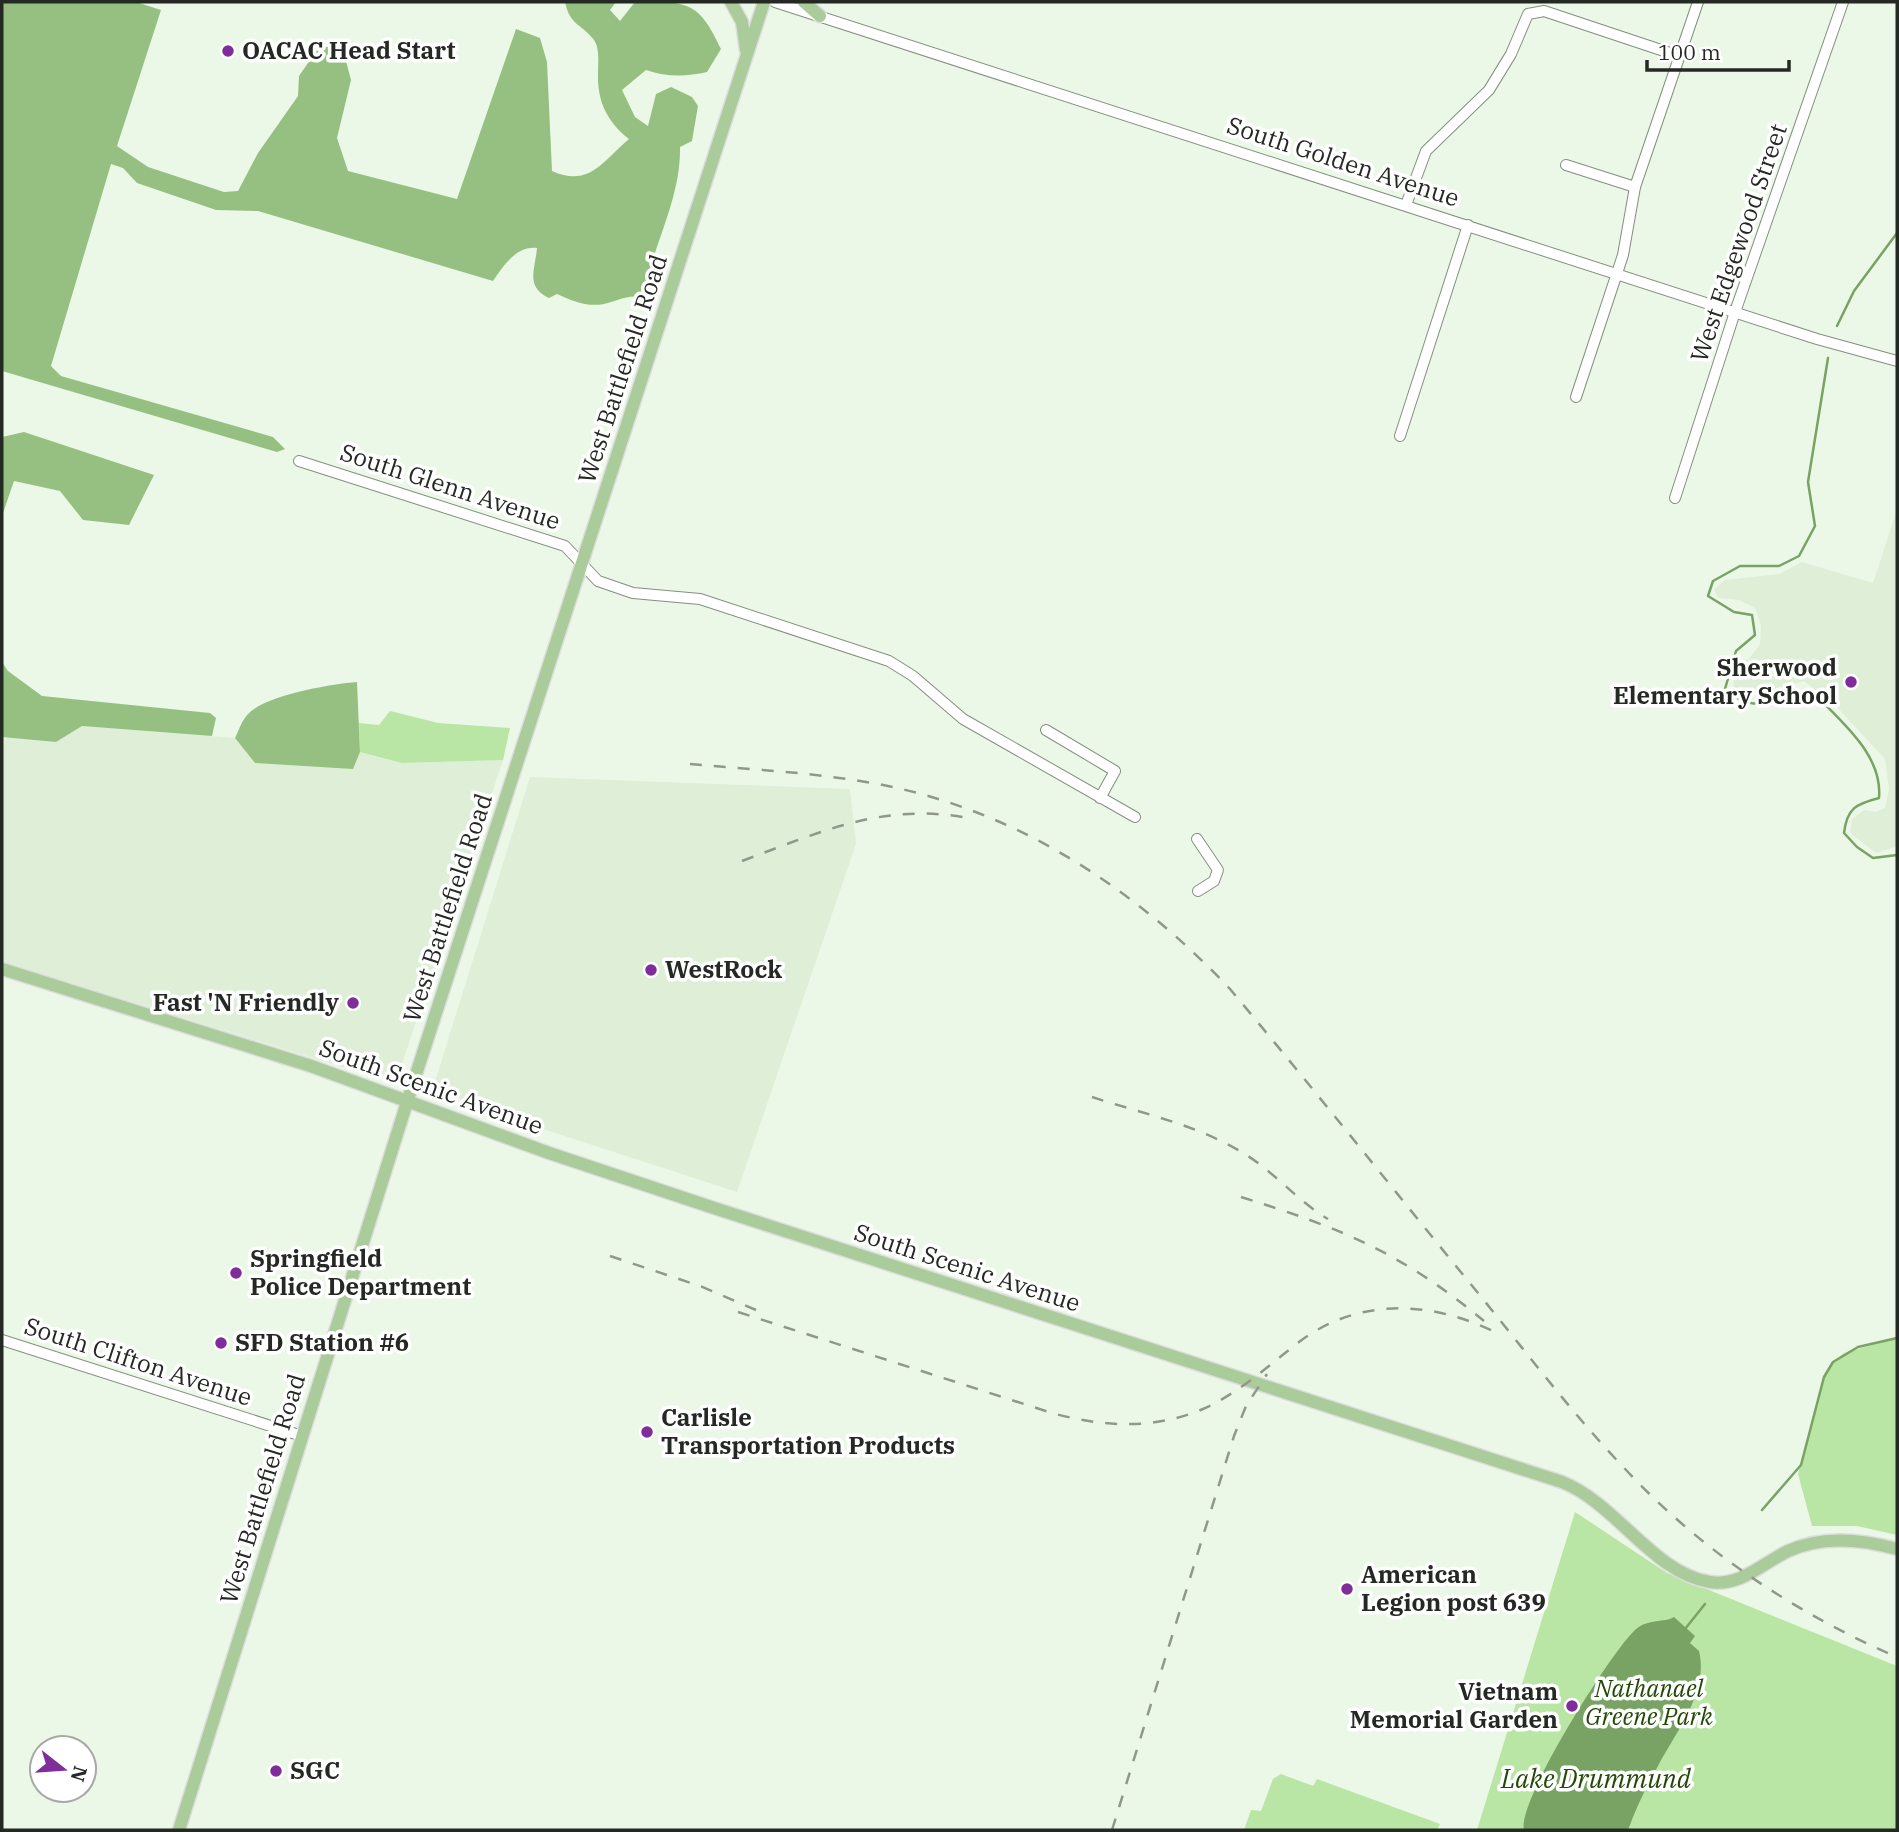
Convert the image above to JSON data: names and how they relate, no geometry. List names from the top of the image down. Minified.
{"streets":{"main road":["West Battlefield Road","South Scenic Avenue"],"street":["South Golden Avenue","West Edgewood Street","South Glenn Avenue","South Clifton Avenue"]},"crossings":[["South Golden Avenue","West Edgewood Street"],["West Battlefield Road","South Glenn Avenue"],["West Battlefield Road","South Scenic Avenue"],["West Battlefield Road","South Clifton Avenue"]],"water":["Lake Drummund"],"parks":["Nathanael Greene Park"],"places":["OACAC Head Start","Sherwood Elementary School","WestRock","Fast 'N Friendly","Springfield Police Department","SFD Station #6","Carlisle Transportation Products","American Legion post 639","Vietnam Memorial Garden","SGC"],"scale_bar":"100 m","north":"right"}
